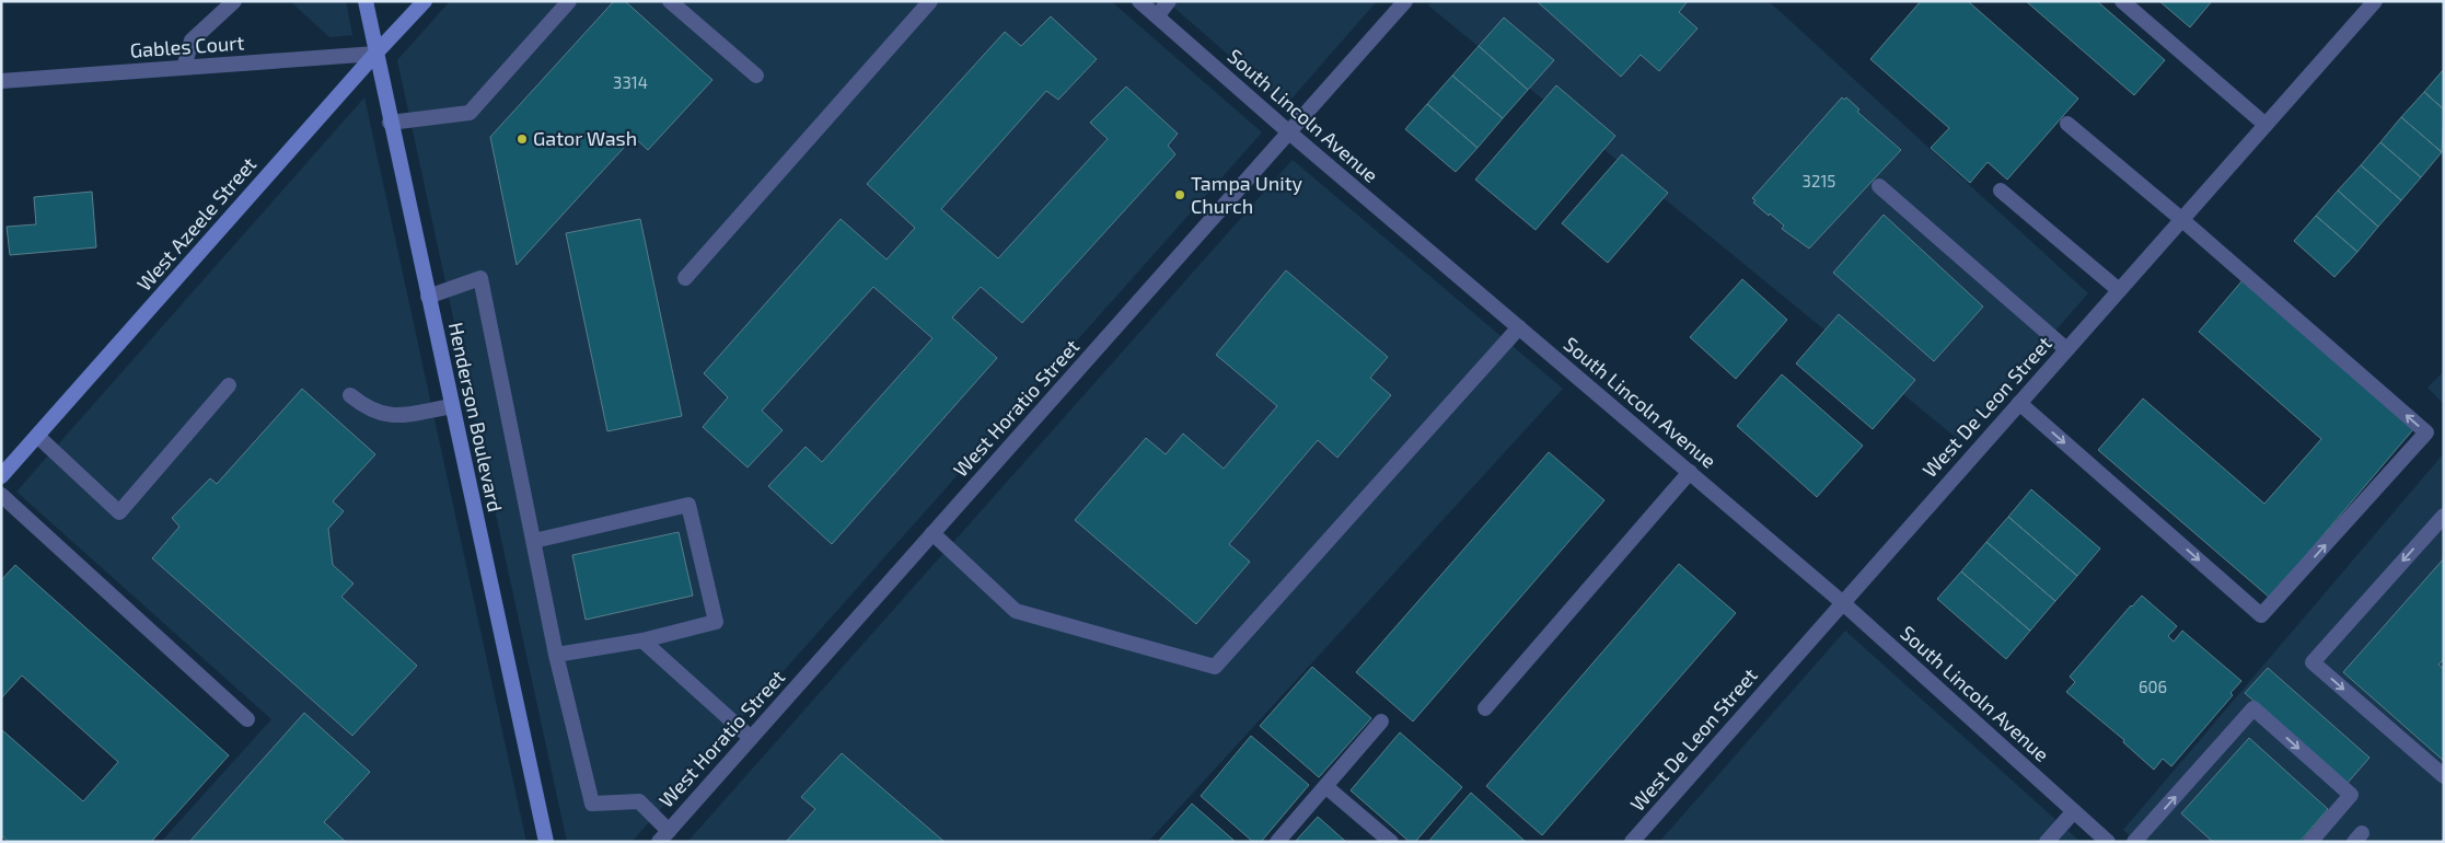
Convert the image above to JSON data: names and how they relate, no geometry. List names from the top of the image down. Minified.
{"streets":{"main road":["West Azeele Street","Henderson Boulevard"],"street":["Gables Court","South Lincoln Avenue","West De Leon Street","West Horatio Street"]},"crossings":[["Gables Court","West Azeele Street"],["Gables Court","Henderson Boulevard"],["South Lincoln Avenue","West De Leon Street"],["South Lincoln Avenue","West Horatio Street"],["West Azeele Street","Henderson Boulevard"]],"places":["Gator Wash","Tampa Unity Church"],"house_numbers":["3314","3215","606"]}
